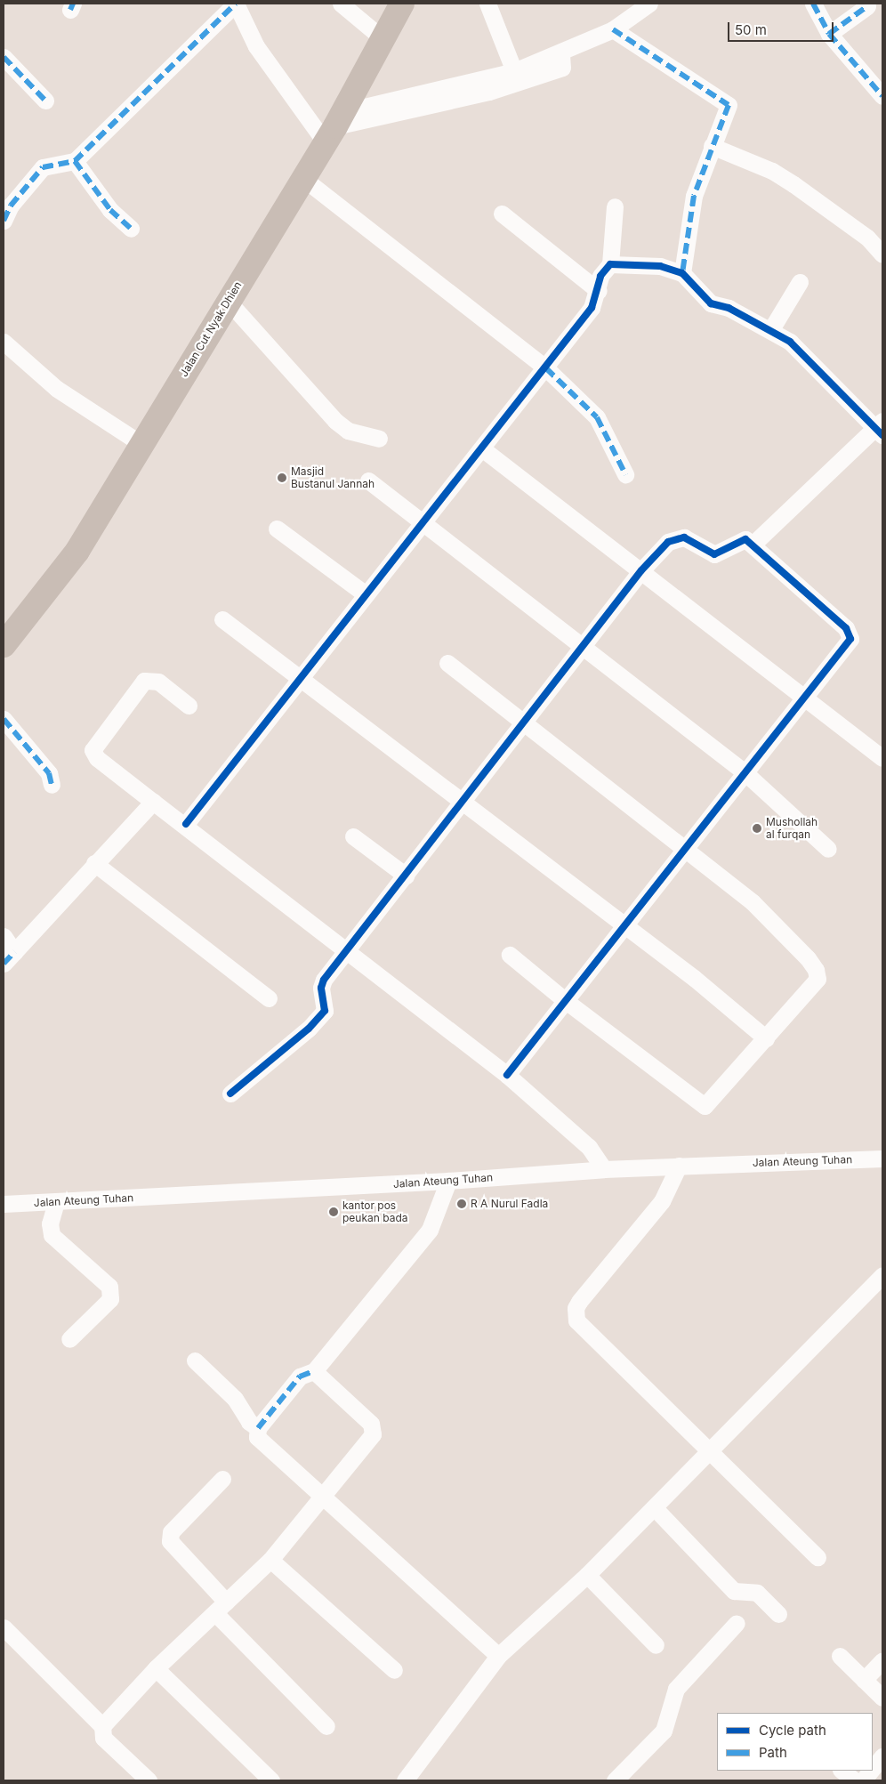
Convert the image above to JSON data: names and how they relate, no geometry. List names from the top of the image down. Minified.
{"streets":{"highway":["Jalan Cut Nyak Dhien"],"street":["Jalan Ateung Tuhan"]},"places":["Masjid Bustanul Jannah","Mushollah al furqan","R A Nurul Fadla","kantor pos peukan bada"],"legend":["Cycle path","Path"],"scale_bar":"50 m"}
